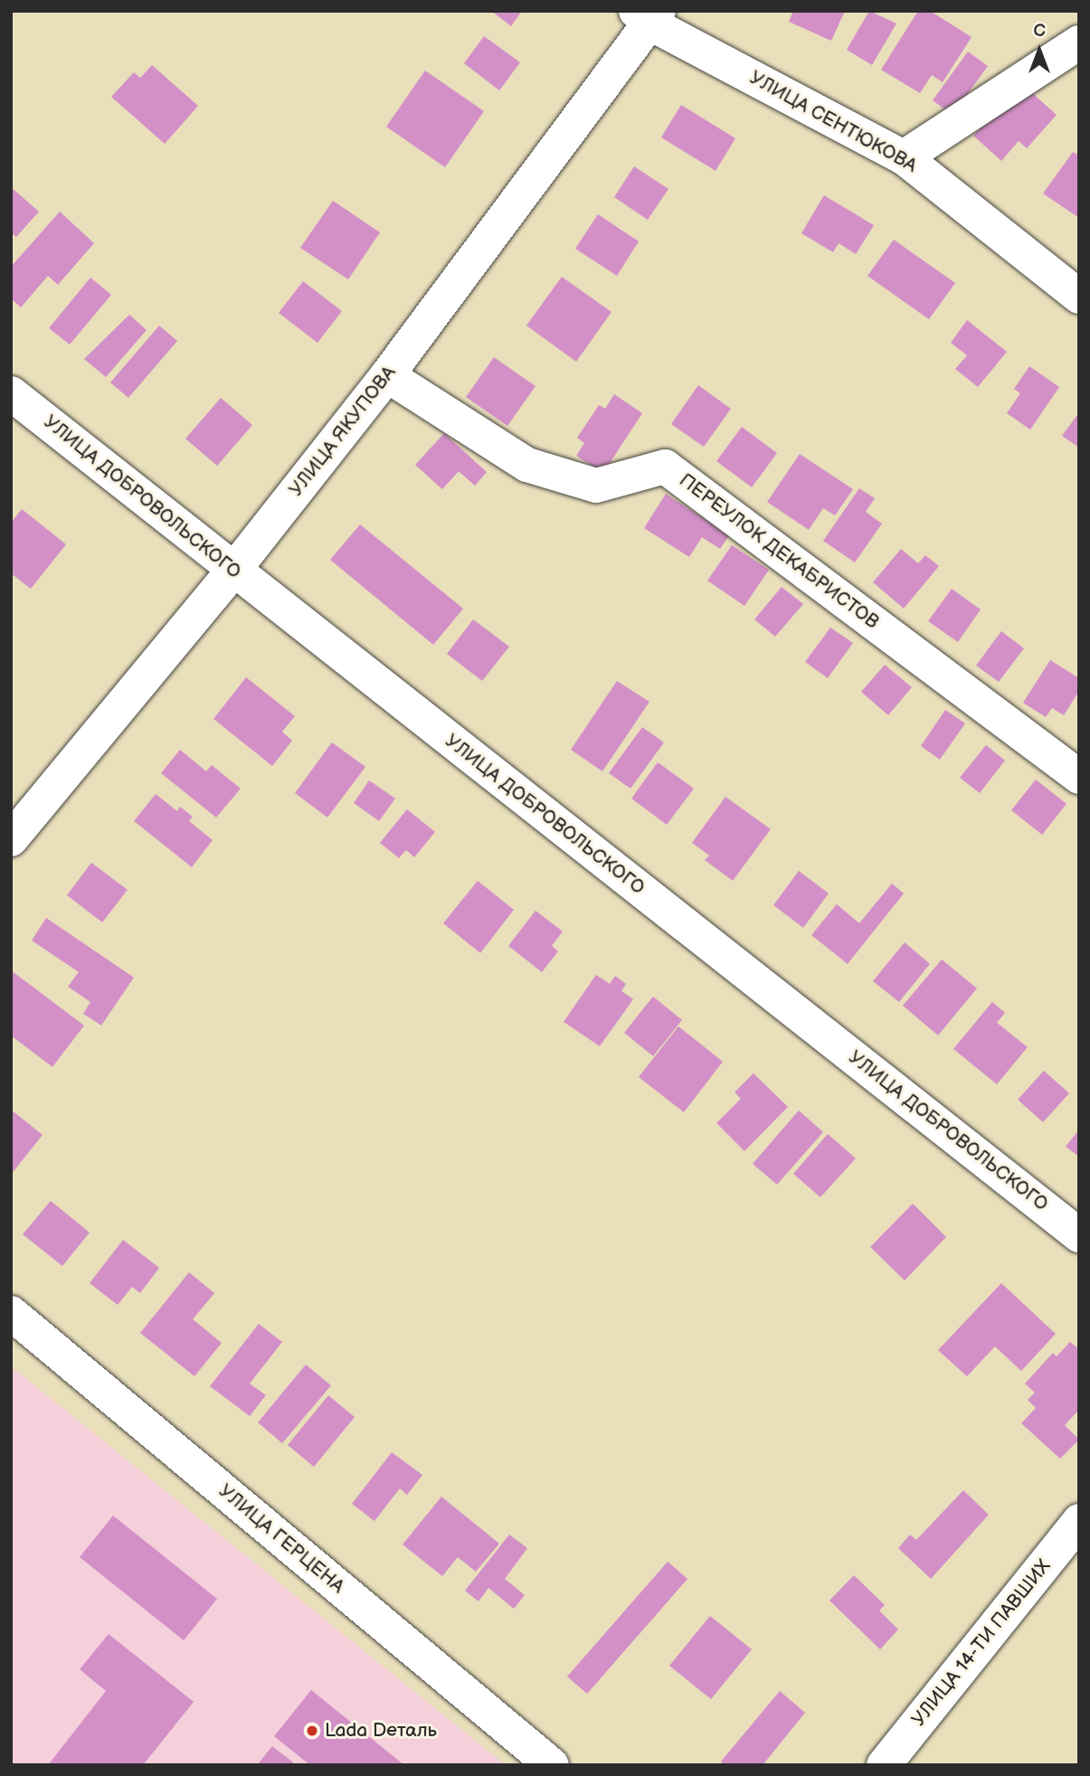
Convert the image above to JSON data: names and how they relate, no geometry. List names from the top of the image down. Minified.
{"streets":{"street":["УЛИЦА СЕНТЮКОВА","УЛИЦА ЯКУПОВА","УЛИЦА ДОБРОВОЛЬСКОГО","ПЕРЕУЛОК ДЕКАБРИСТОВ","УЛИЦА ГЕРЦЕНА","УЛИЦА 14-ТИ ПАВШИХ"]},"crossings":[["УЛИЦА СЕНТЮКОВА","УЛИЦА ЯКУПОВА"],["УЛИЦА ЯКУПОВА","УЛИЦА ДОБРОВОЛЬСКОГО"],["УЛИЦА ЯКУПОВА","ПЕРЕУЛОК ДЕКАБРИСТОВ"]],"places":["Lada Dеталь"],"north":"top"}
